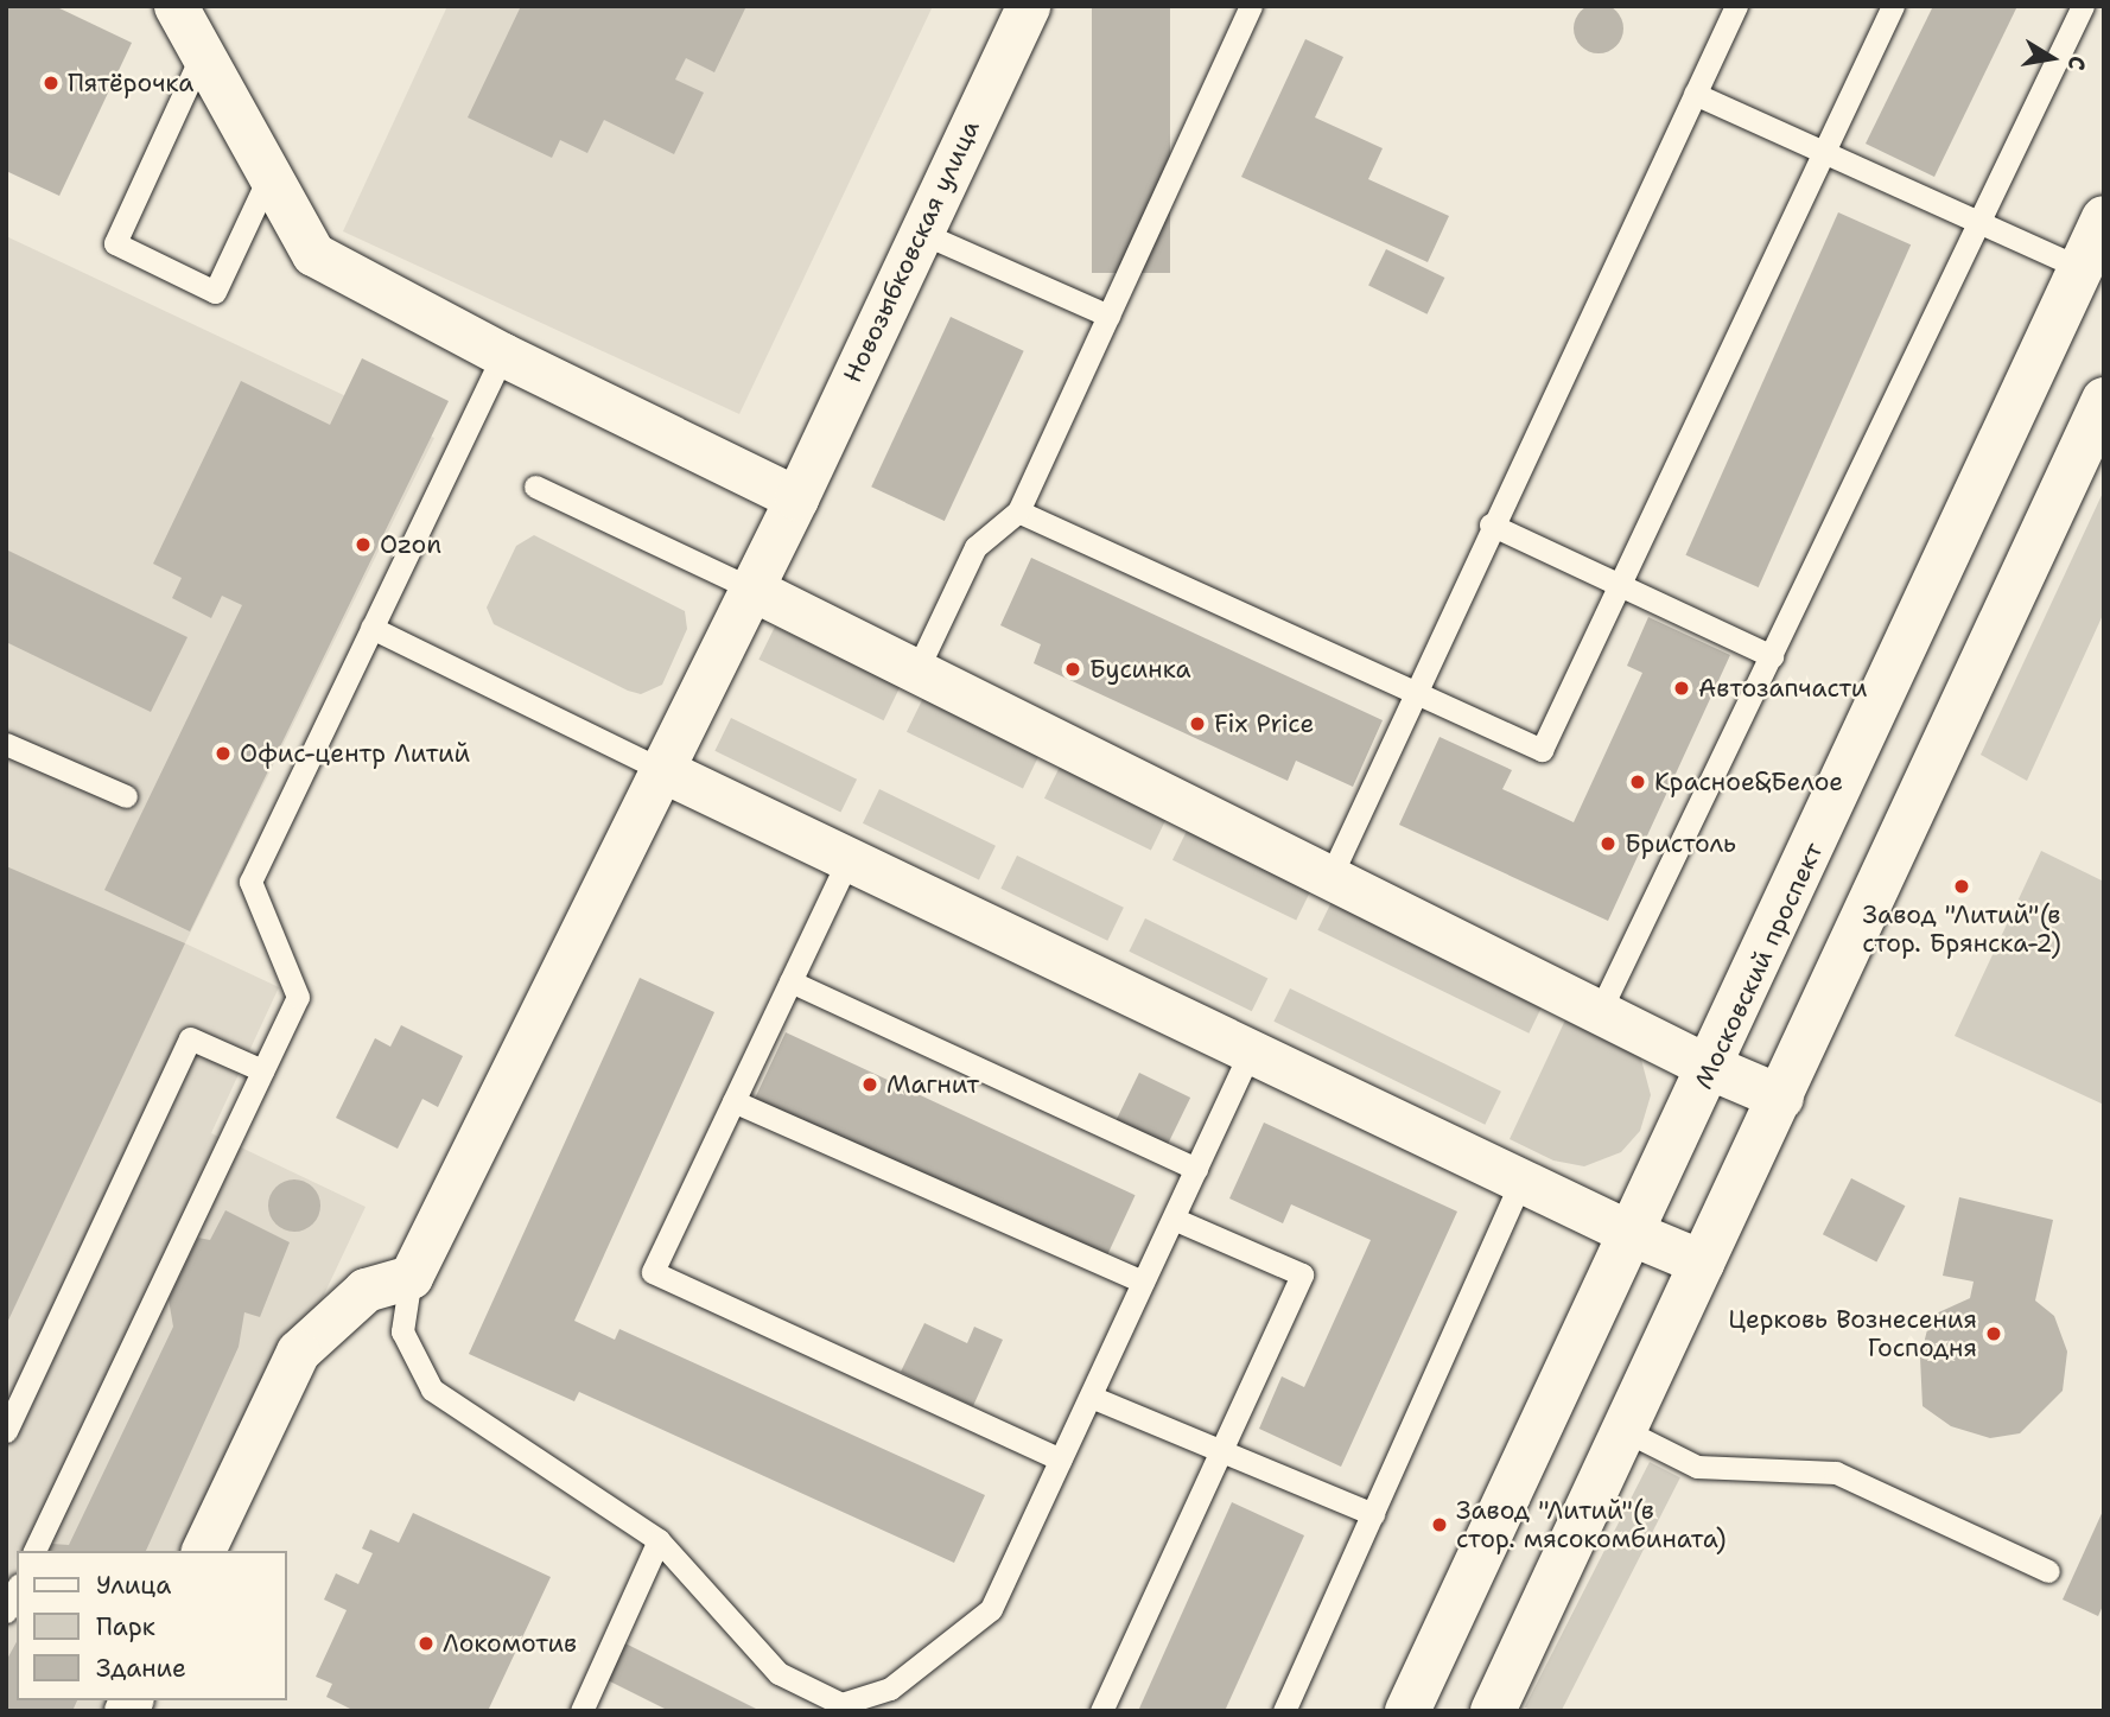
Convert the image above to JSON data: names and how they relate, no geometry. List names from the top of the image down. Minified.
{"streets":{"main road":["Московский проспект"],"street":["Новозыбковская улица"]},"places":["Пятёрочка","Ozon","Бусинка","Автозапчасти","Fix Price","Офис-центр Литий","Красное&Белое","Бристоль","Завод \"Литий\"(в стор. Брянска-2)","Магнит","Церковь Вознесения Господня","Завод \"Литий\"(в стор. мясокомбината)","Локомотив"],"legend":["Улица","Парк","Здание"],"north":"right"}
